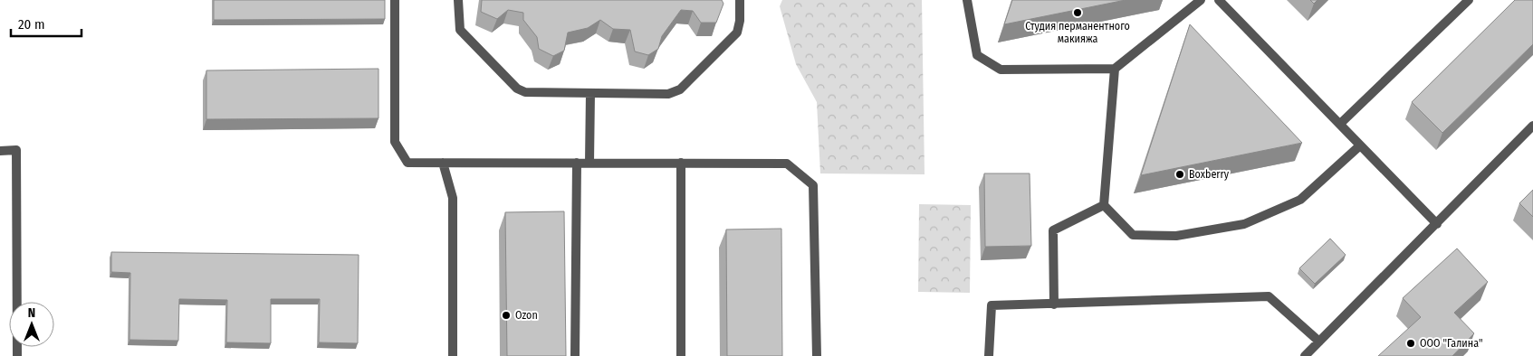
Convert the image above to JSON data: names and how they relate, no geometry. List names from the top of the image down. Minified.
{"places":["Студия перманентного макияжа","Boxberry","Ozon","ООО \"Галина\""],"scale_bar":"20 m","north":"top"}
